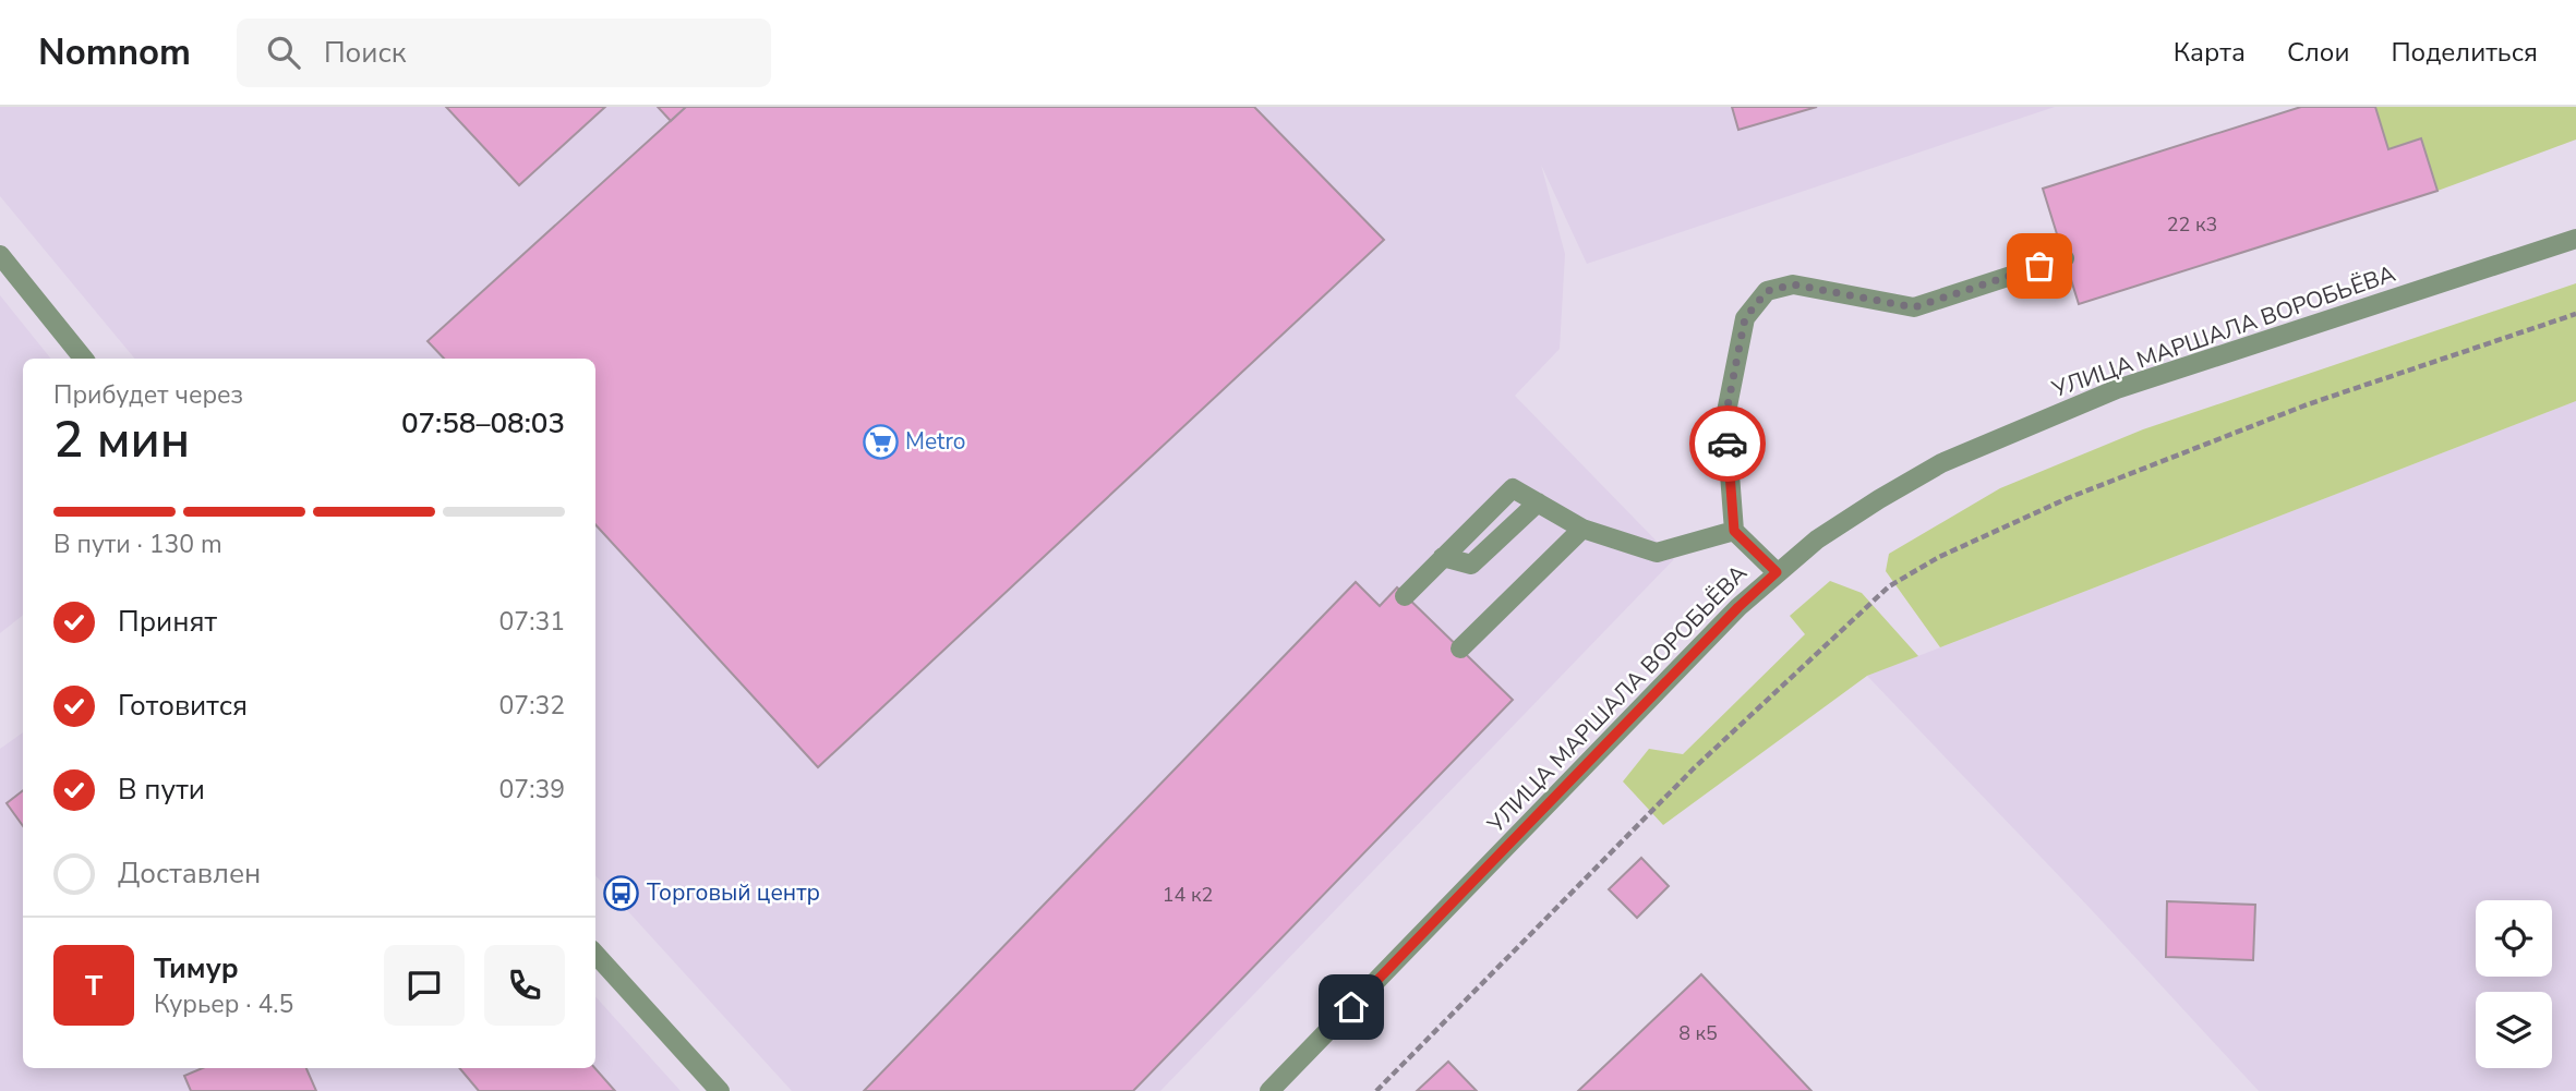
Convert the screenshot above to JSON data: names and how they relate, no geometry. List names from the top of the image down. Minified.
{"streets":{"street":["УЛИЦА МАРШАЛА ВОРОБЬЁВА"]},"places":{"supermarket":["Metro"],"bus stop":["Торговый центр"]},"house_numbers":["22 к3","14 к2","8 к5"],"page":{"header":"Nomnom","search":"Поиск","nav":["Карта","Слои","Поделиться"],"heading":["2 мин","Прибудет через","07:58–08:03"],"panel":["Тимур","Курьер · 4.5"],"bar":"В пути · 130 m","list":[["Принят","07:31"],["Готовится","07:32"],["В пути","07:39"],"Доставлен"],"round":"Т"}}
